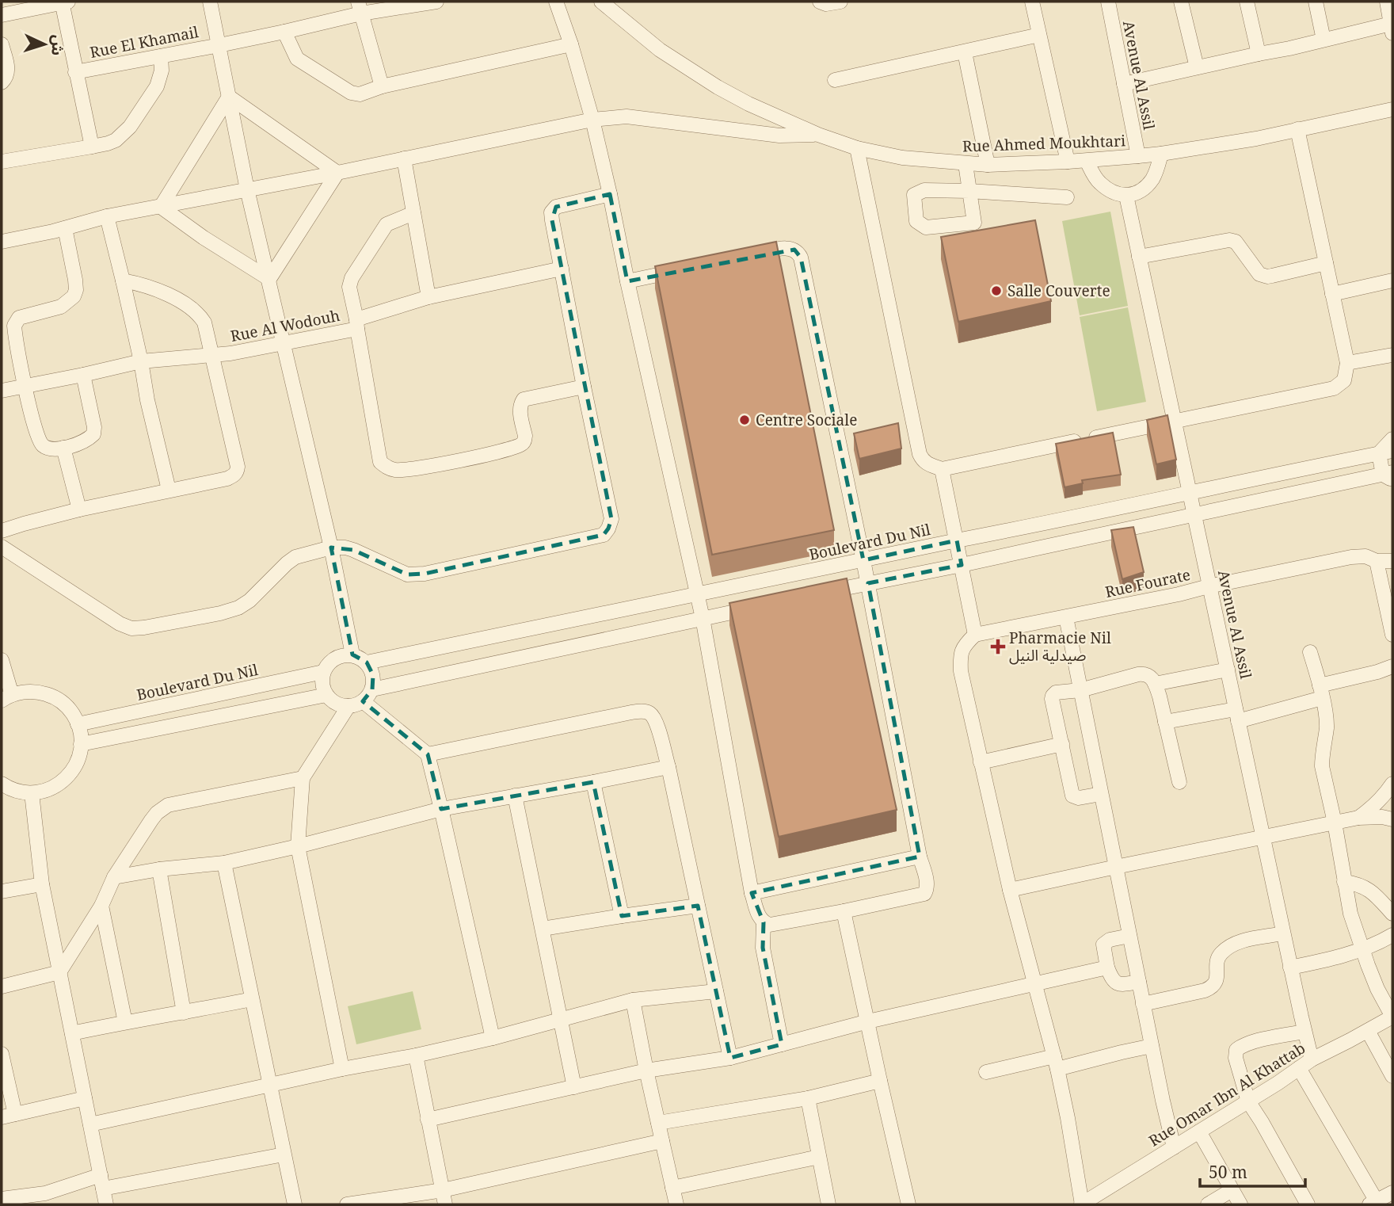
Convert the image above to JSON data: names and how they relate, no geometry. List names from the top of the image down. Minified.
{"streets":{"street":["Rue El Khamail","Avenue Al Assil","Rue Ahmed Moukhtari","Rue Al Wodouh","Boulevard Du Nil","Rue Fourate","Rue Omar Ibn Al Khattab"]},"crossings":[["Avenue Al Assil","Rue Ahmed Moukhtari"],["Avenue Al Assil","Boulevard Du Nil"],["Avenue Al Assil","Rue Fourate"],["Avenue Al Assil","Rue Omar Ibn Al Khattab"]],"places":{"other":["Salle Couverte","Centre Sociale"],"health":["Pharmacie Nil صيدلية النيل"]},"scale_bar":"50 m","north":"right"}
